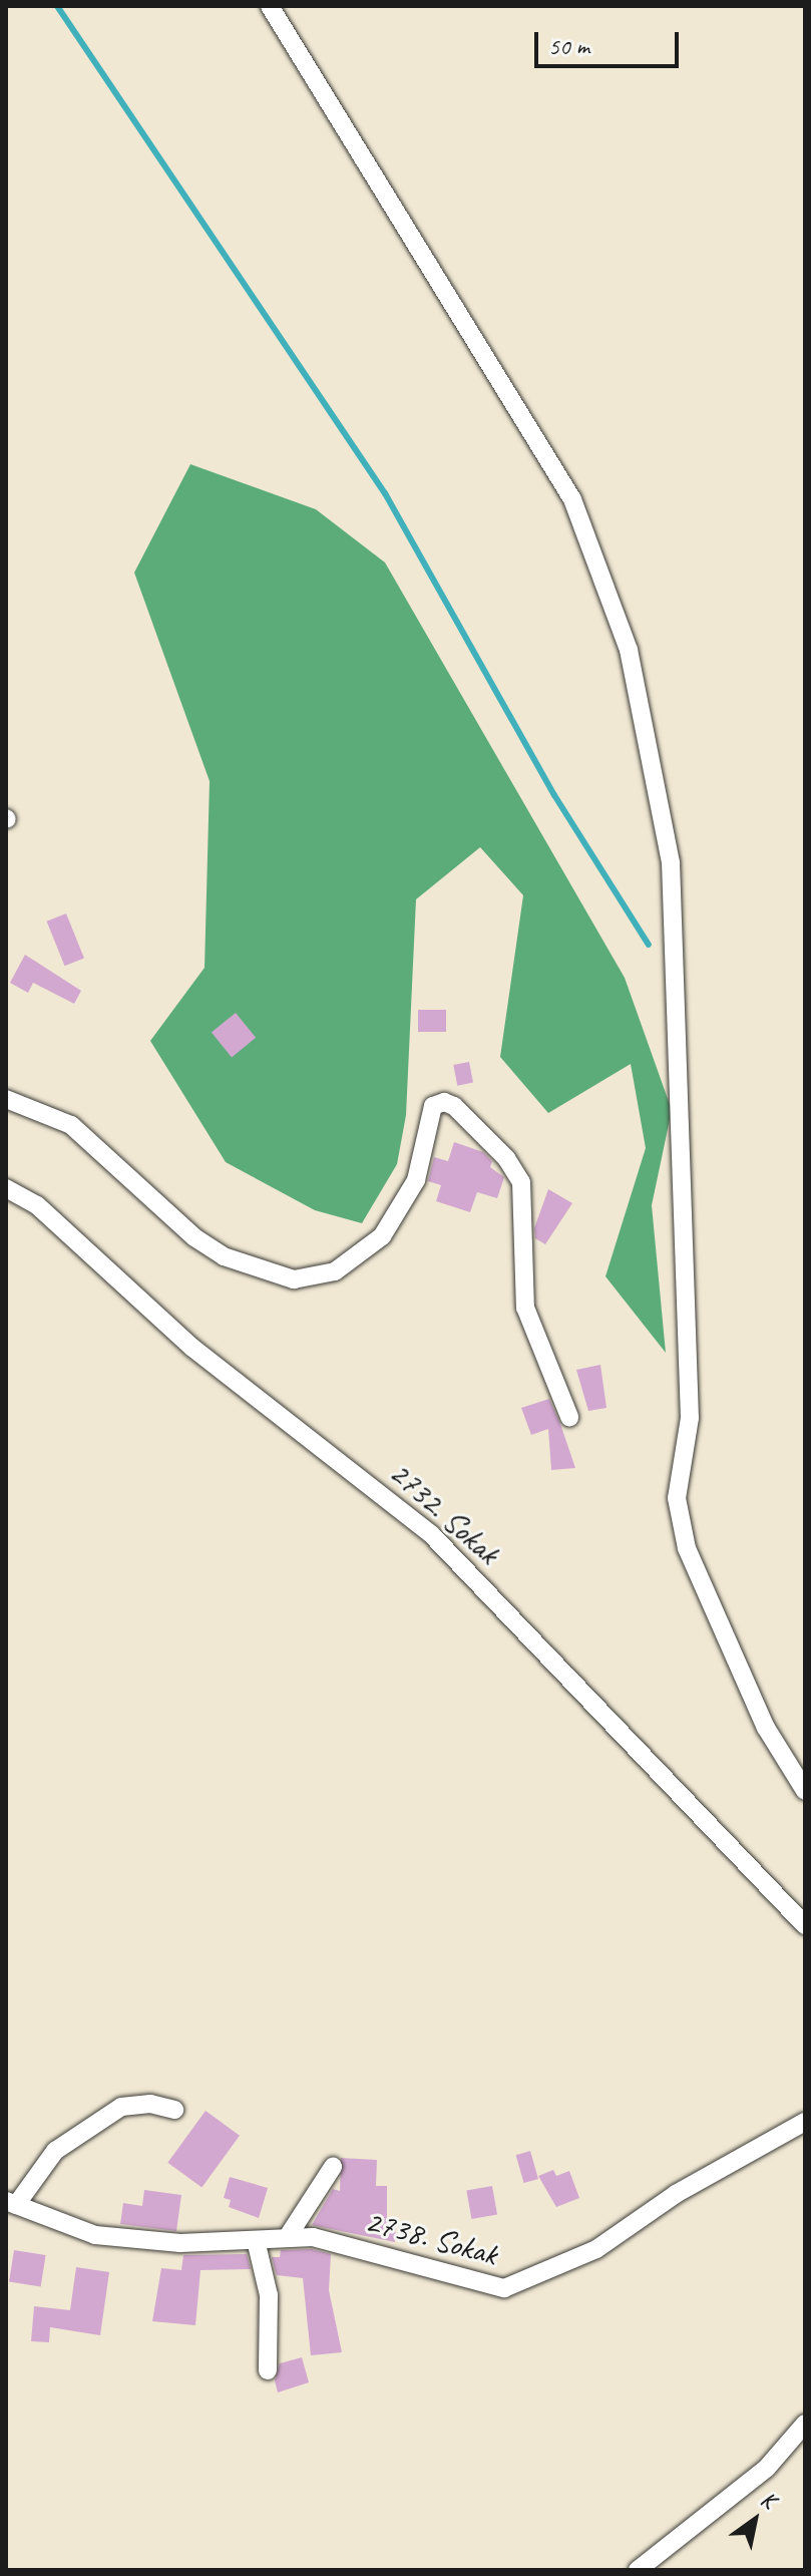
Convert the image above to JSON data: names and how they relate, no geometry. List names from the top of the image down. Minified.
{"streets":{"street":["2732. Sokak","2738. Sokak"]},"scale_bar":"50 m","north":"top right"}
